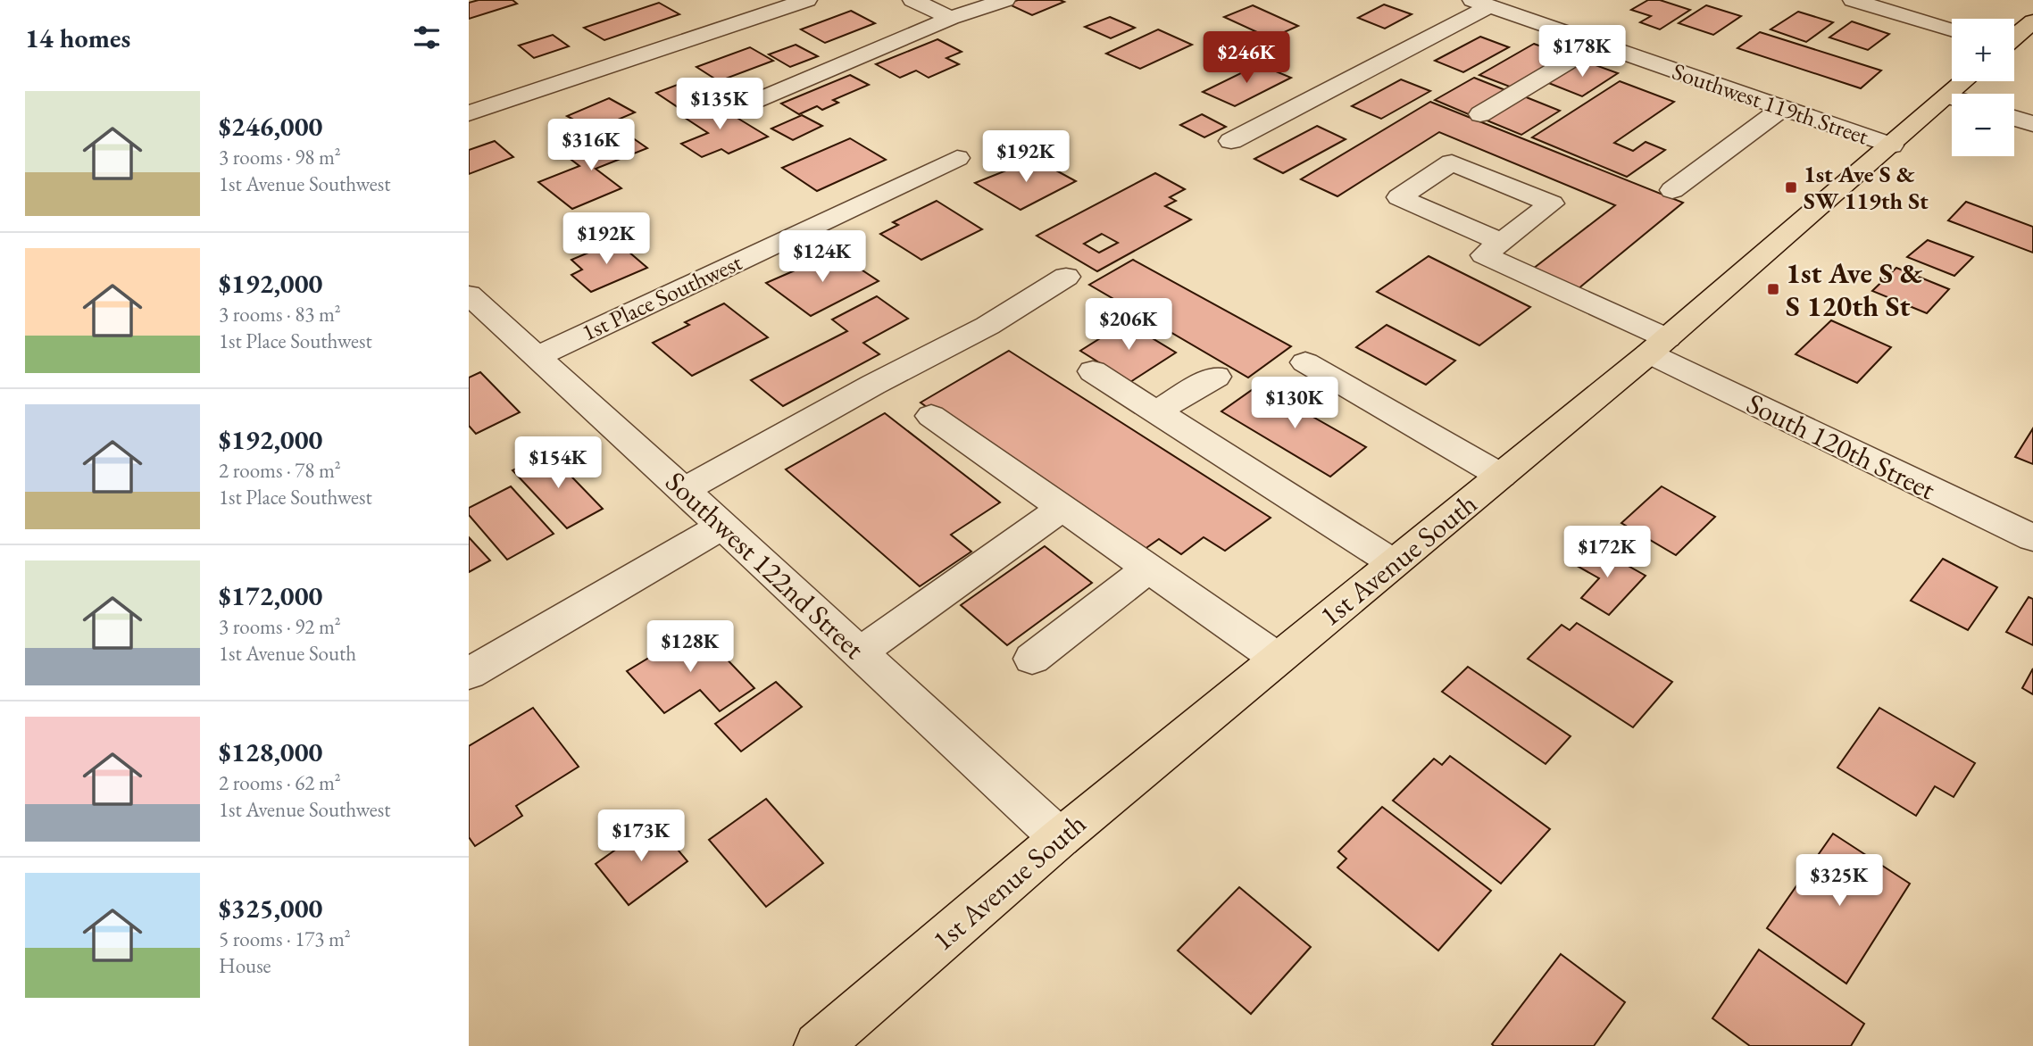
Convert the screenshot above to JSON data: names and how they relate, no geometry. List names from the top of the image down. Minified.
{"streets":{"main road":["1st Avenue South"],"street":["Southwest 119th Street","1st Place Southwest","South 120th Street","Southwest 122nd Street"]},"crossings":[["Southwest 119th Street","1st Avenue South"],["1st Place Southwest","Southwest 122nd Street"],["South 120th Street","1st Avenue South"],["1st Avenue South","Southwest 122nd Street"]],"places":{"transit":["1st Ave S & SW 119th St","1st Ave S & S 120th St"]},"page":{"heading":"14 homes","map_buttons":["+","−"],"price":["$178K","$246K","$135K","$316K","$192K","$192K","$124K","$206K","$130K","$154K","$172K","$128K","$173K","$325K"],"list":[{"name":"$246,000","note":"3 rooms · 98 m² · 1st Avenue Southwest"},{"name":"$192,000","note":"3 rooms · 83 m² · 1st Place Southwest"},{"name":"$192,000","note":"2 rooms · 78 m² · 1st Place Southwest"},{"name":"$172,000","note":"3 rooms · 92 m² · 1st Avenue South"},{"name":"$128,000","note":"2 rooms · 62 m² · 1st Avenue Southwest"},{"name":"$325,000","note":"5 rooms · 173 m² · House"}]}}
